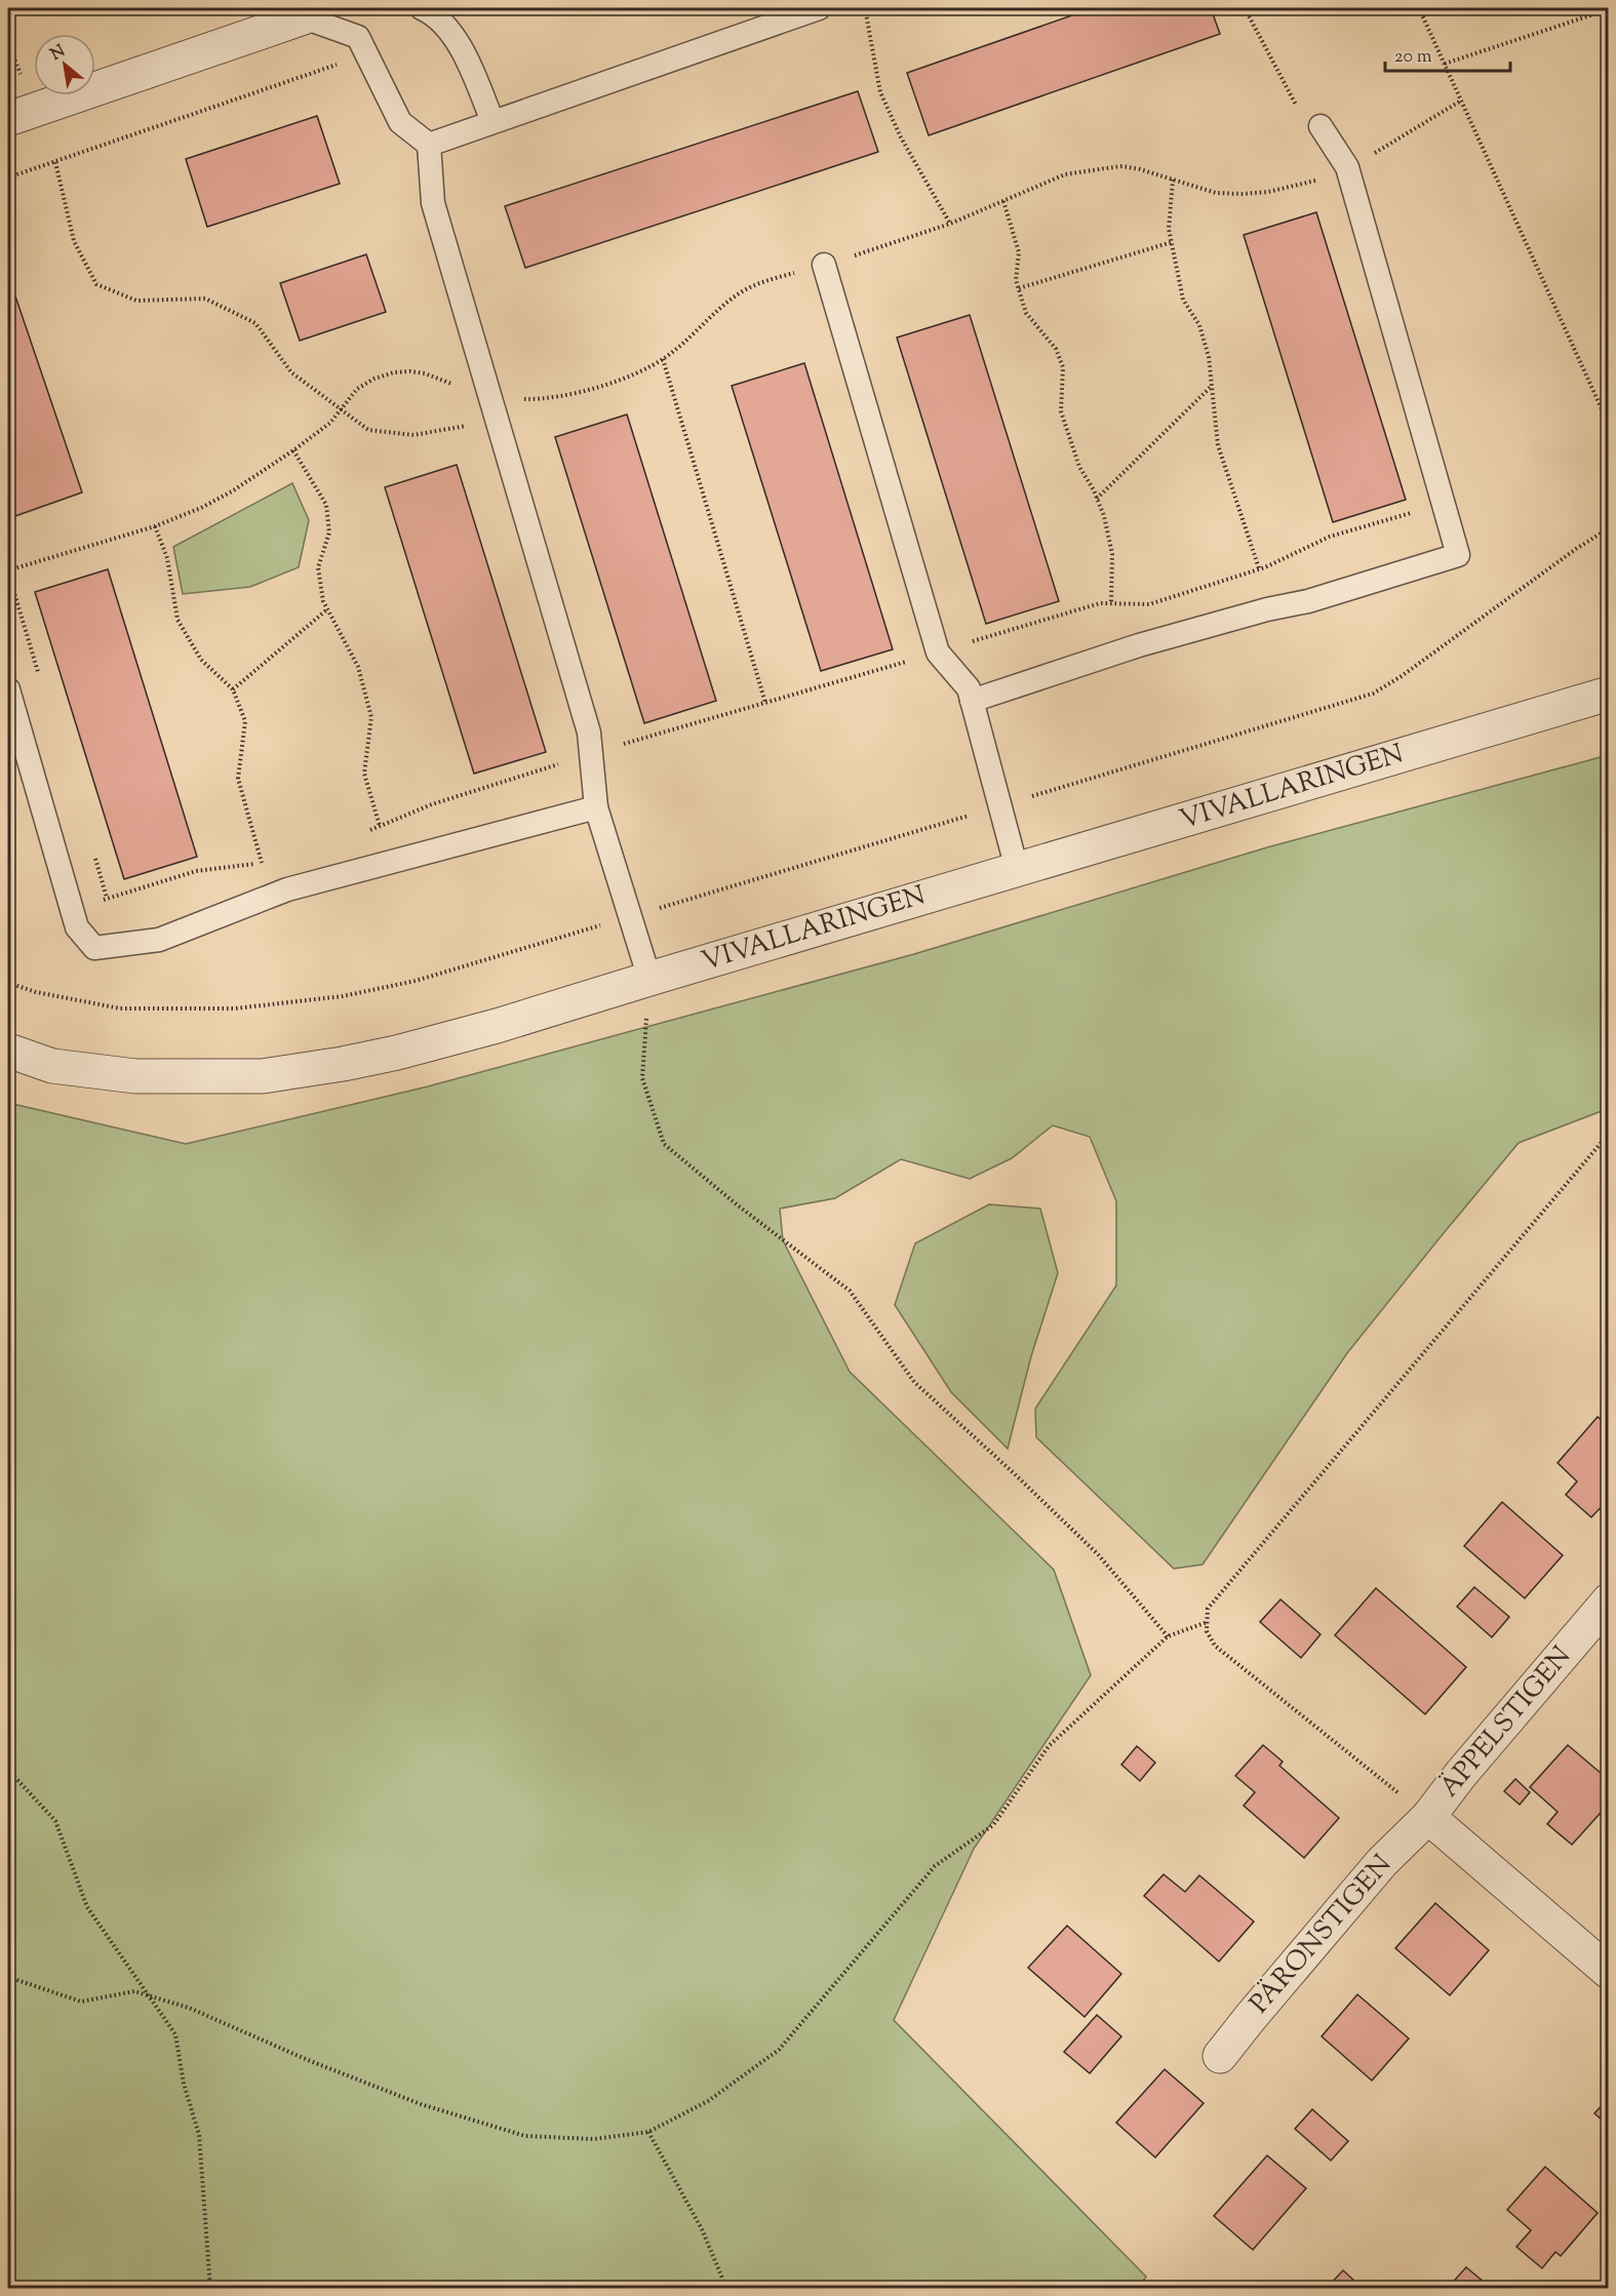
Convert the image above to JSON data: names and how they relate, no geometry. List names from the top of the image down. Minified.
{"streets":{"street":["VIVALLARINGEN","ÄPPELSTIGEN","PÄRONSTIGEN"]},"crossings":[["ÄPPELSTIGEN","PÄRONSTIGEN"]],"scale_bar":"20 m","north":"top left"}
